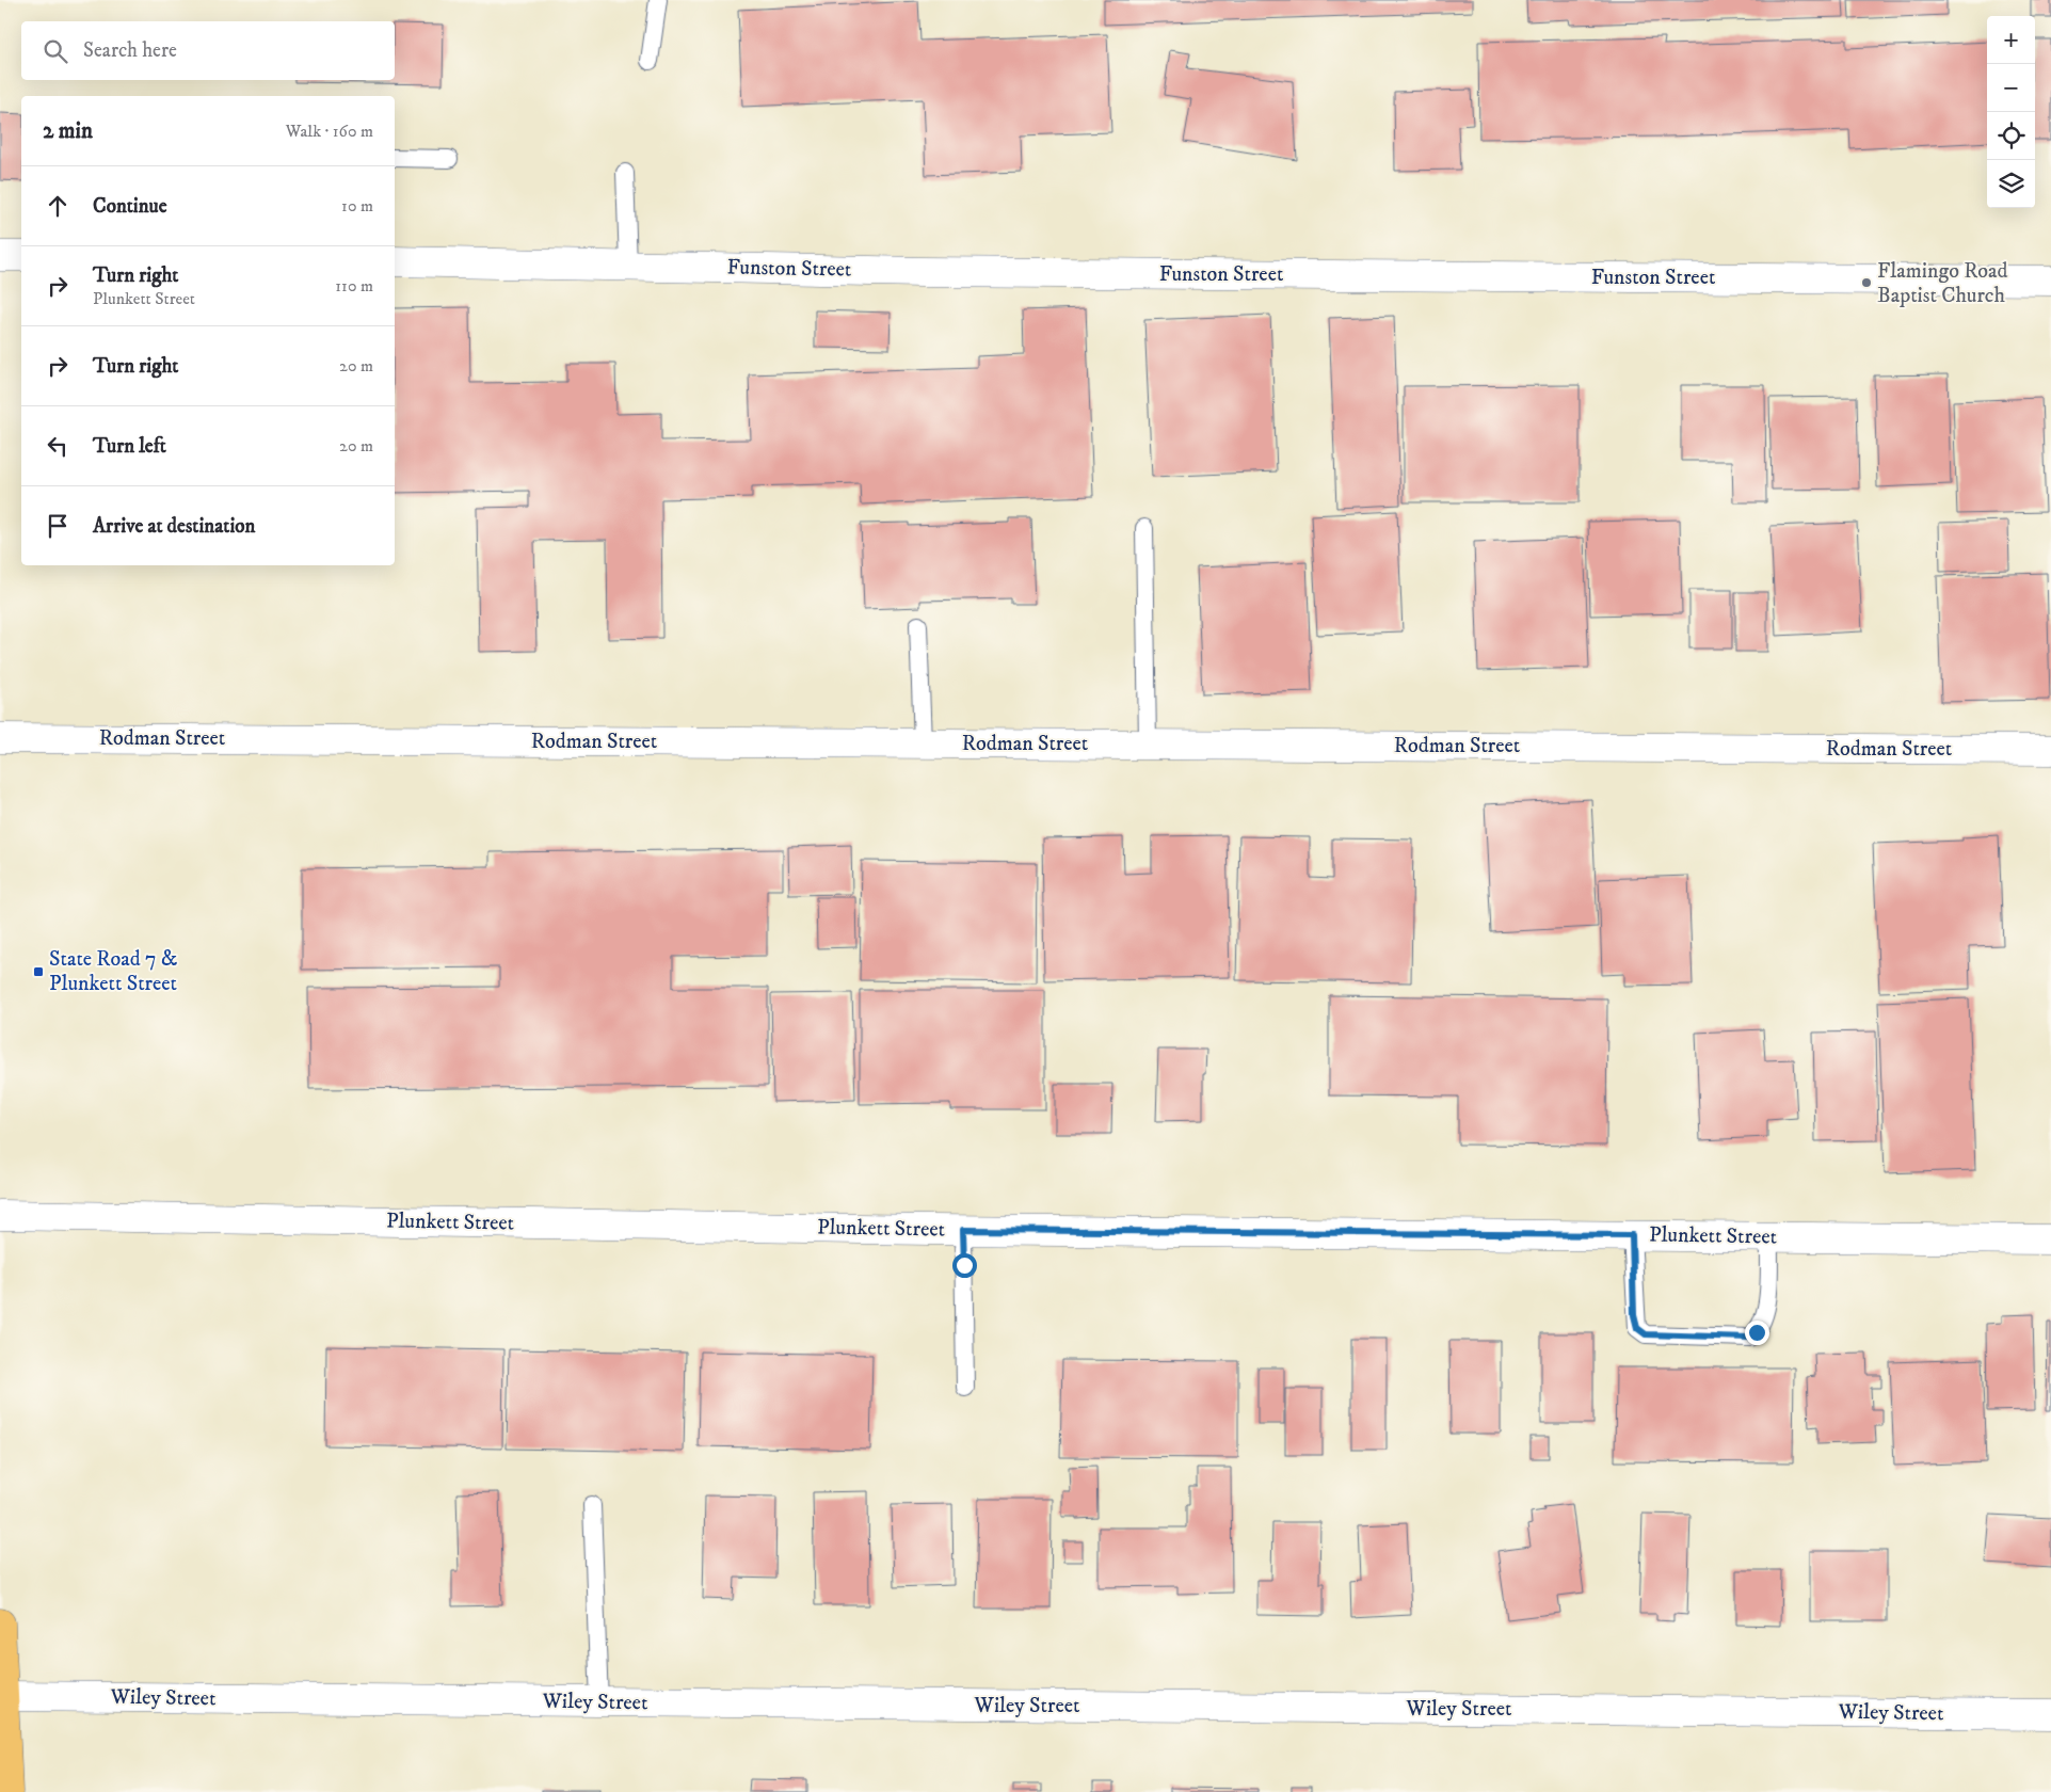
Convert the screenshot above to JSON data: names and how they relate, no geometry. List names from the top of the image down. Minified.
{"streets":{"street":["Funston Street","Rodman Street","Plunkett Street","Wiley Street"]},"places":{"other":["Flamingo Road Baptist Church"],"transit":["State Road 7 & Plunkett Street"]},"page":{"map_buttons":["+","−"],"search":"Search here","heading":["2 min","Walk · 160 m"],"list":[["Continue","10 m"],["Turn right","Plunkett Street","110 m"],["Turn right","20 m"],["Turn left","20 m"],"Arrive at destination"]}}
